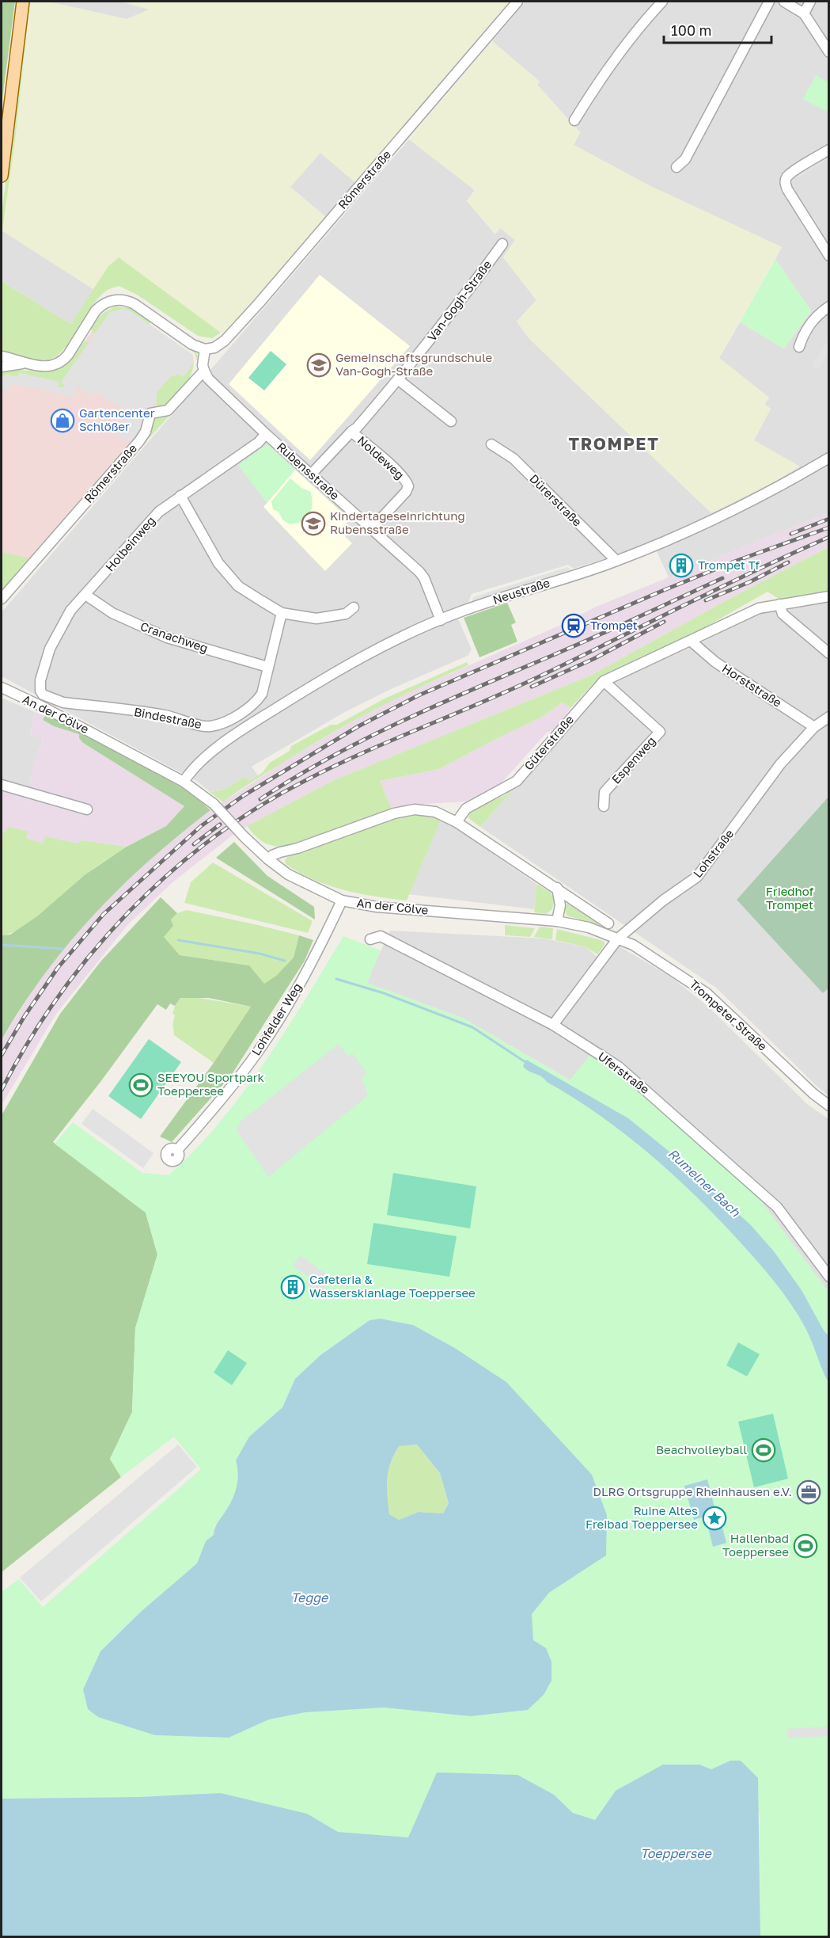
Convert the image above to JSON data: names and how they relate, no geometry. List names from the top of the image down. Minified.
{"streets":{"street":["Römerstraße","Van-Gogh-Straße","Noldeweg","Rubensstraße","Dürerstraße","Holbeinweg","Neustraße","Cranachweg","Horststraße","An der Cölve","Bindestraße","Güterstraße","Espenweg","Lohstraße","Trompeter Straße","Lohfelder Weg","Uferstraße"]},"crossings":[["Römerstraße","Rubensstraße"],["Van-Gogh-Straße","Noldeweg"],["Van-Gogh-Straße","Rubensstraße"],["Noldeweg","Rubensstraße"],["Rubensstraße","Holbeinweg"],["Rubensstraße","Neustraße"],["Dürerstraße","Neustraße"],["Holbeinweg","Cranachweg"],["Holbeinweg","Bindestraße"],["Neustraße","An der Cölve"],["Cranachweg","Bindestraße"],["Horststraße","Güterstraße"],["Horststraße","Lohstraße"],["An der Cölve","Lohstraße"],["An der Cölve","Trompeter Straße"],["An der Cölve","Lohfelder Weg"],["Güterstraße","Espenweg"],["Lohstraße","Trompeter Straße"],["Lohstraße","Uferstraße"]],"districts":["TROMPET"],"water":["Rumelner Bach","Tegge","Toeppersee"],"parks":["Friedhof Trompet"],"places":{"school or university":["Gemeinschaftsgrundschule Van-Gogh-Straße","Kindertageseinrichtung Rubensstraße"],"shop":["Gartencenter Schlößer"],"building":["Trompet Tf","Cafeteria & Wasserskianlage Toeppersee"],"station":["Trompet"],"sports":["SEEYOU Sportpark Toeppersee","Beachvolleyball","Hallenbad Toeppersee"],"office":["DLRG Ortsgruppe Rheinhausen e.V."],"place":["Ruine Altes Freibad Toeppersee"]},"scale_bar":"100 m"}
